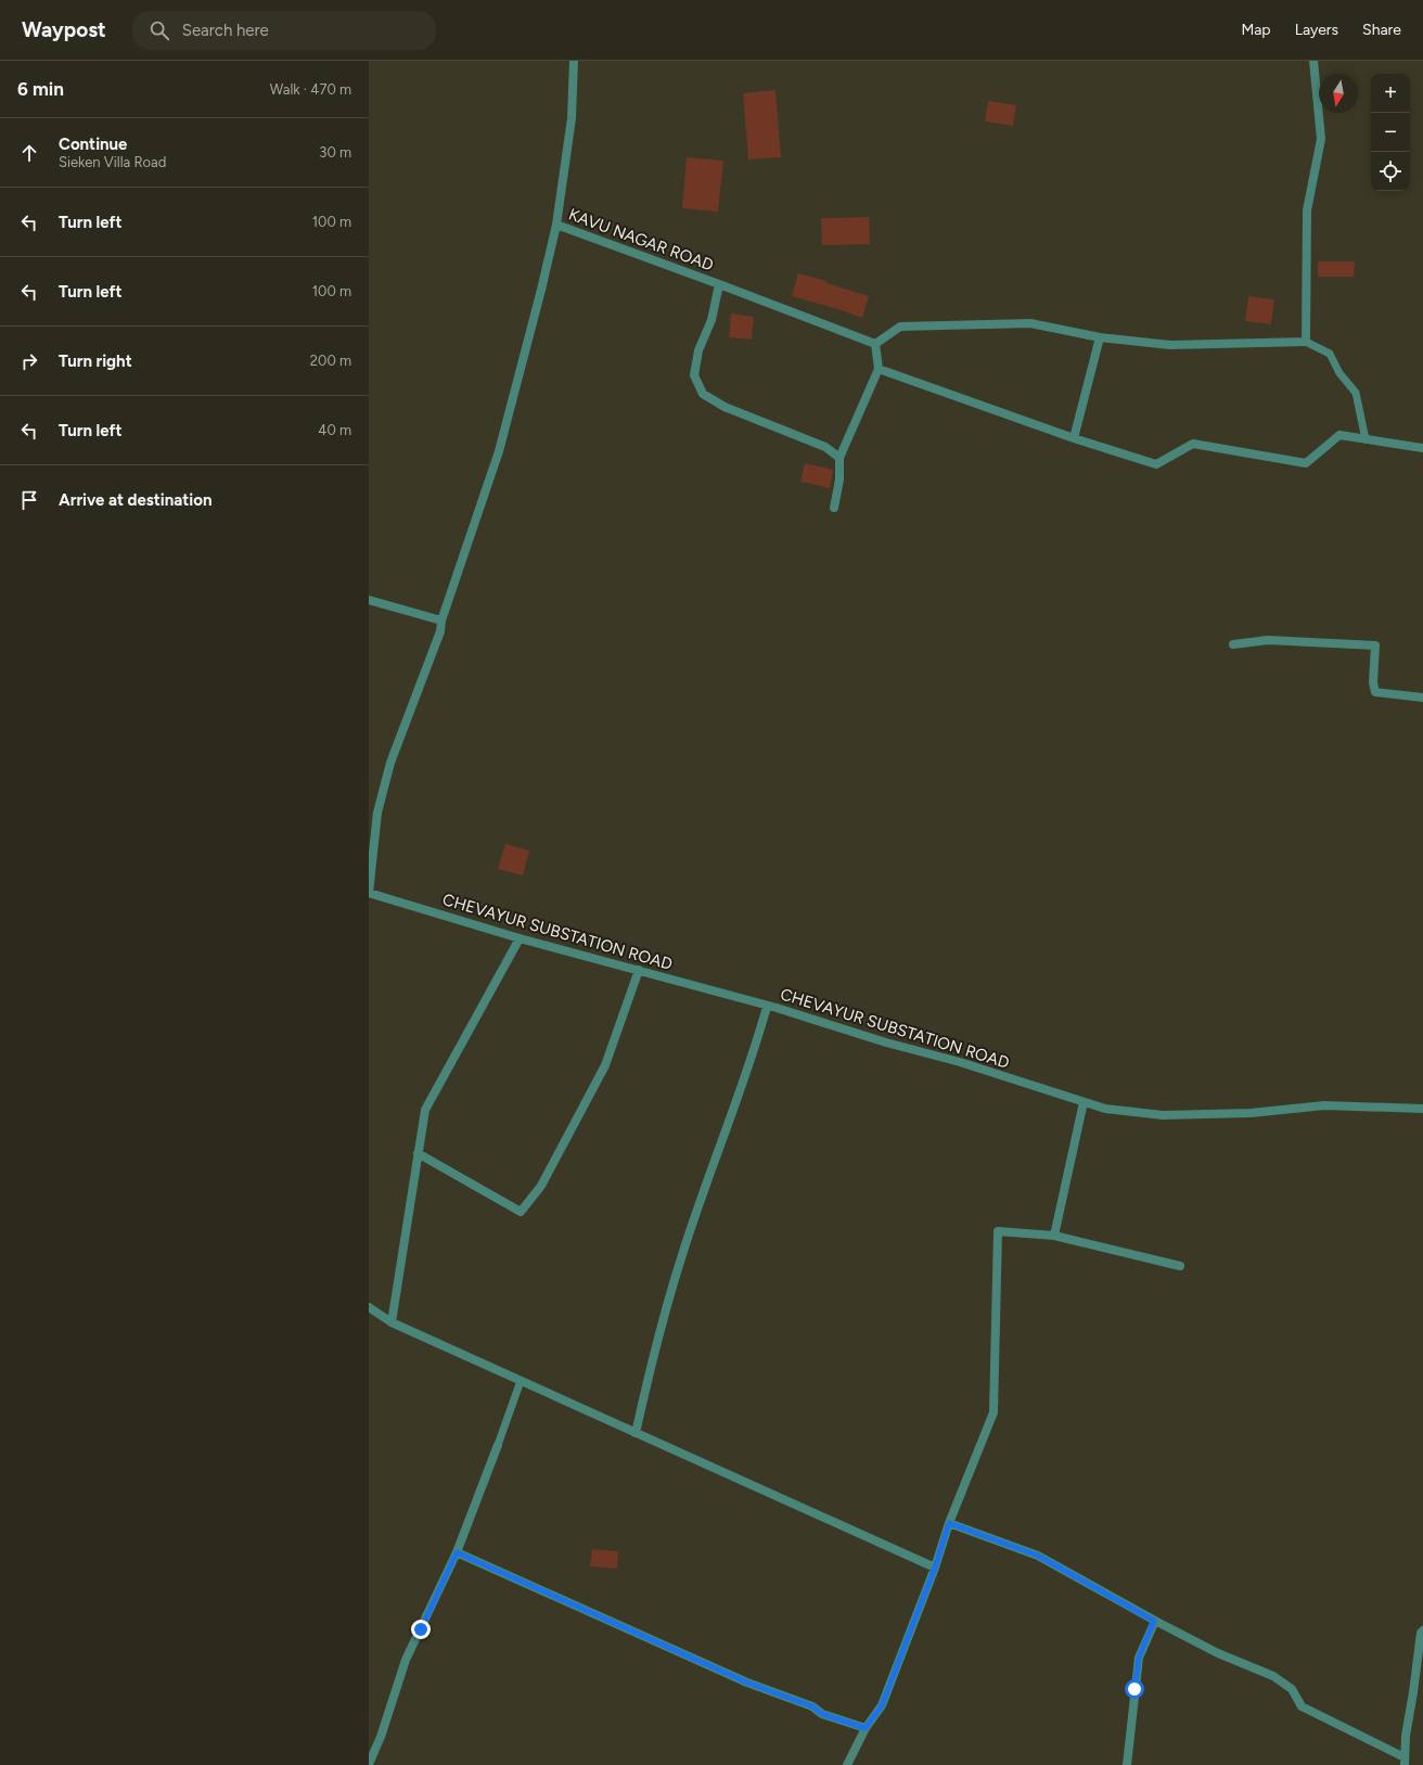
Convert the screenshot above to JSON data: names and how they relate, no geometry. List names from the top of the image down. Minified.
{"streets":{"street":["KAVU NAGAR ROAD","CHEVAYUR SUBSTATION ROAD"]},"north":"bottom","page":{"header":"Waypost","search":"Search here","nav":["Map","Layers","Share"],"heading":["6 min","Walk · 470 m"],"map_buttons":["+","−"],"list":[["Continue","Sieken Villa Road","30 m"],["Turn left","100 m"],["Turn left","100 m"],["Turn right","200 m"],["Turn left","40 m"],"Arrive at destination"]}}
